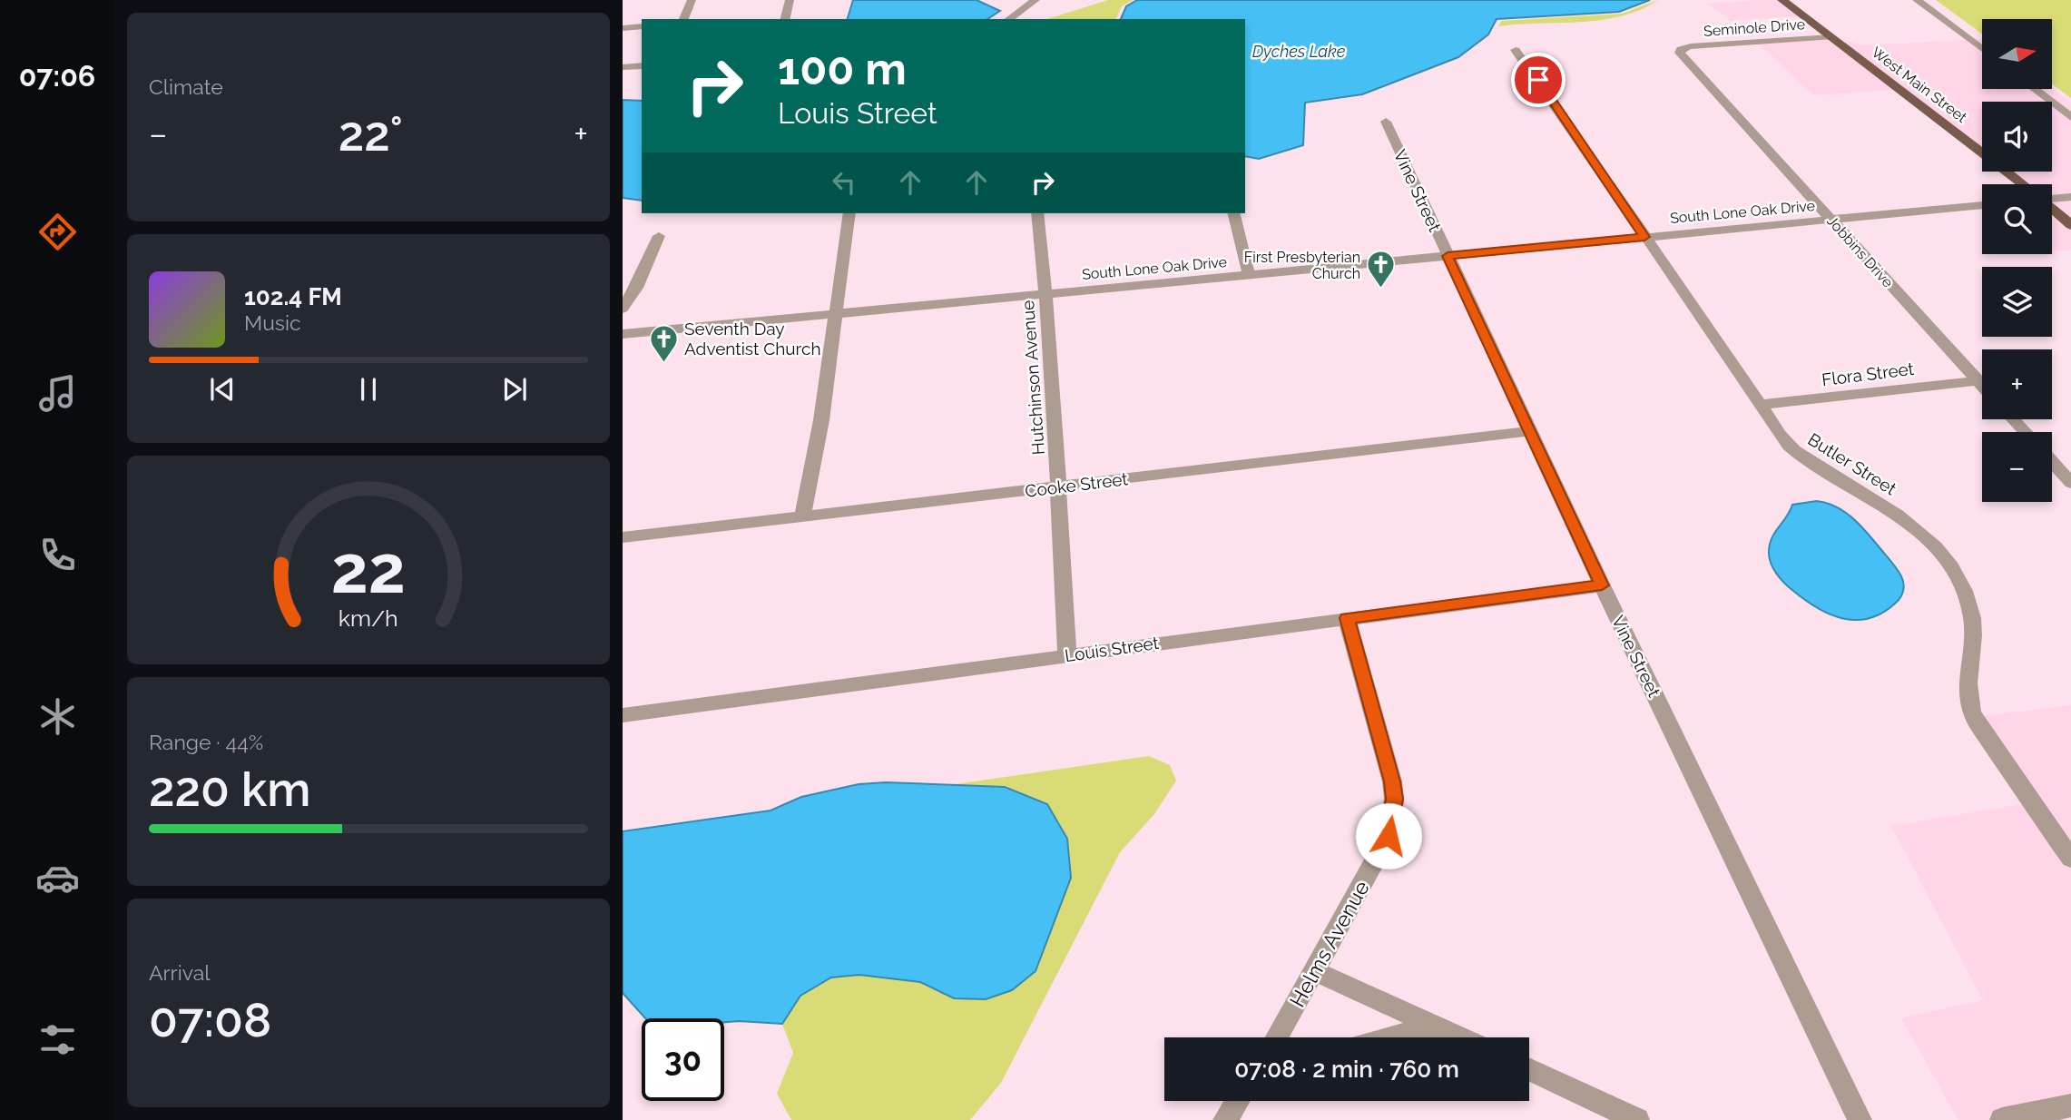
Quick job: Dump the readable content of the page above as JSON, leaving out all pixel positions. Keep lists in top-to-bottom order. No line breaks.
{"streets":{"main road":["West Main Street"],"street":["Seminole Drive","Vine Street","South Lone Oak Drive","Jobbins Drive","Flora Street","Hutchinson Avenue","Butler Street","Cooke Street","Louis Street","Helms Avenue"]},"crossings":[["Seminole Drive","West Main Street"],["Seminole Drive","Jobbins Drive"],["Vine Street","South Lone Oak Drive"],["Vine Street","Cooke Street"],["Vine Street","Louis Street"],["South Lone Oak Drive","Jobbins Drive"],["South Lone Oak Drive","Hutchinson Avenue"],["South Lone Oak Drive","Butler Street"],["Jobbins Drive","Flora Street"],["Flora Street","Butler Street"],["Hutchinson Avenue","Cooke Street"],["Hutchinson Avenue","Louis Street"],["Louis Street","Helms Avenue"]],"water":["Dyches Lake"],"places":{"church":["First Presbyterian Church","Seventh Day Adventist Church"]},"north":"right","page":{"tabs":"07:06","tile":["Climate",["Range · 44%","220 km"],["Arrival","07:08"]],"map_buttons":["+","−"],"turn":["100 m","Louis Street"],"heat":["−","22°","+"],"song":["102.4 FM","Music"],"limit":"30","trip":"07:08 · 2 min · 760 m","gauge":["22","km/h"]}}
